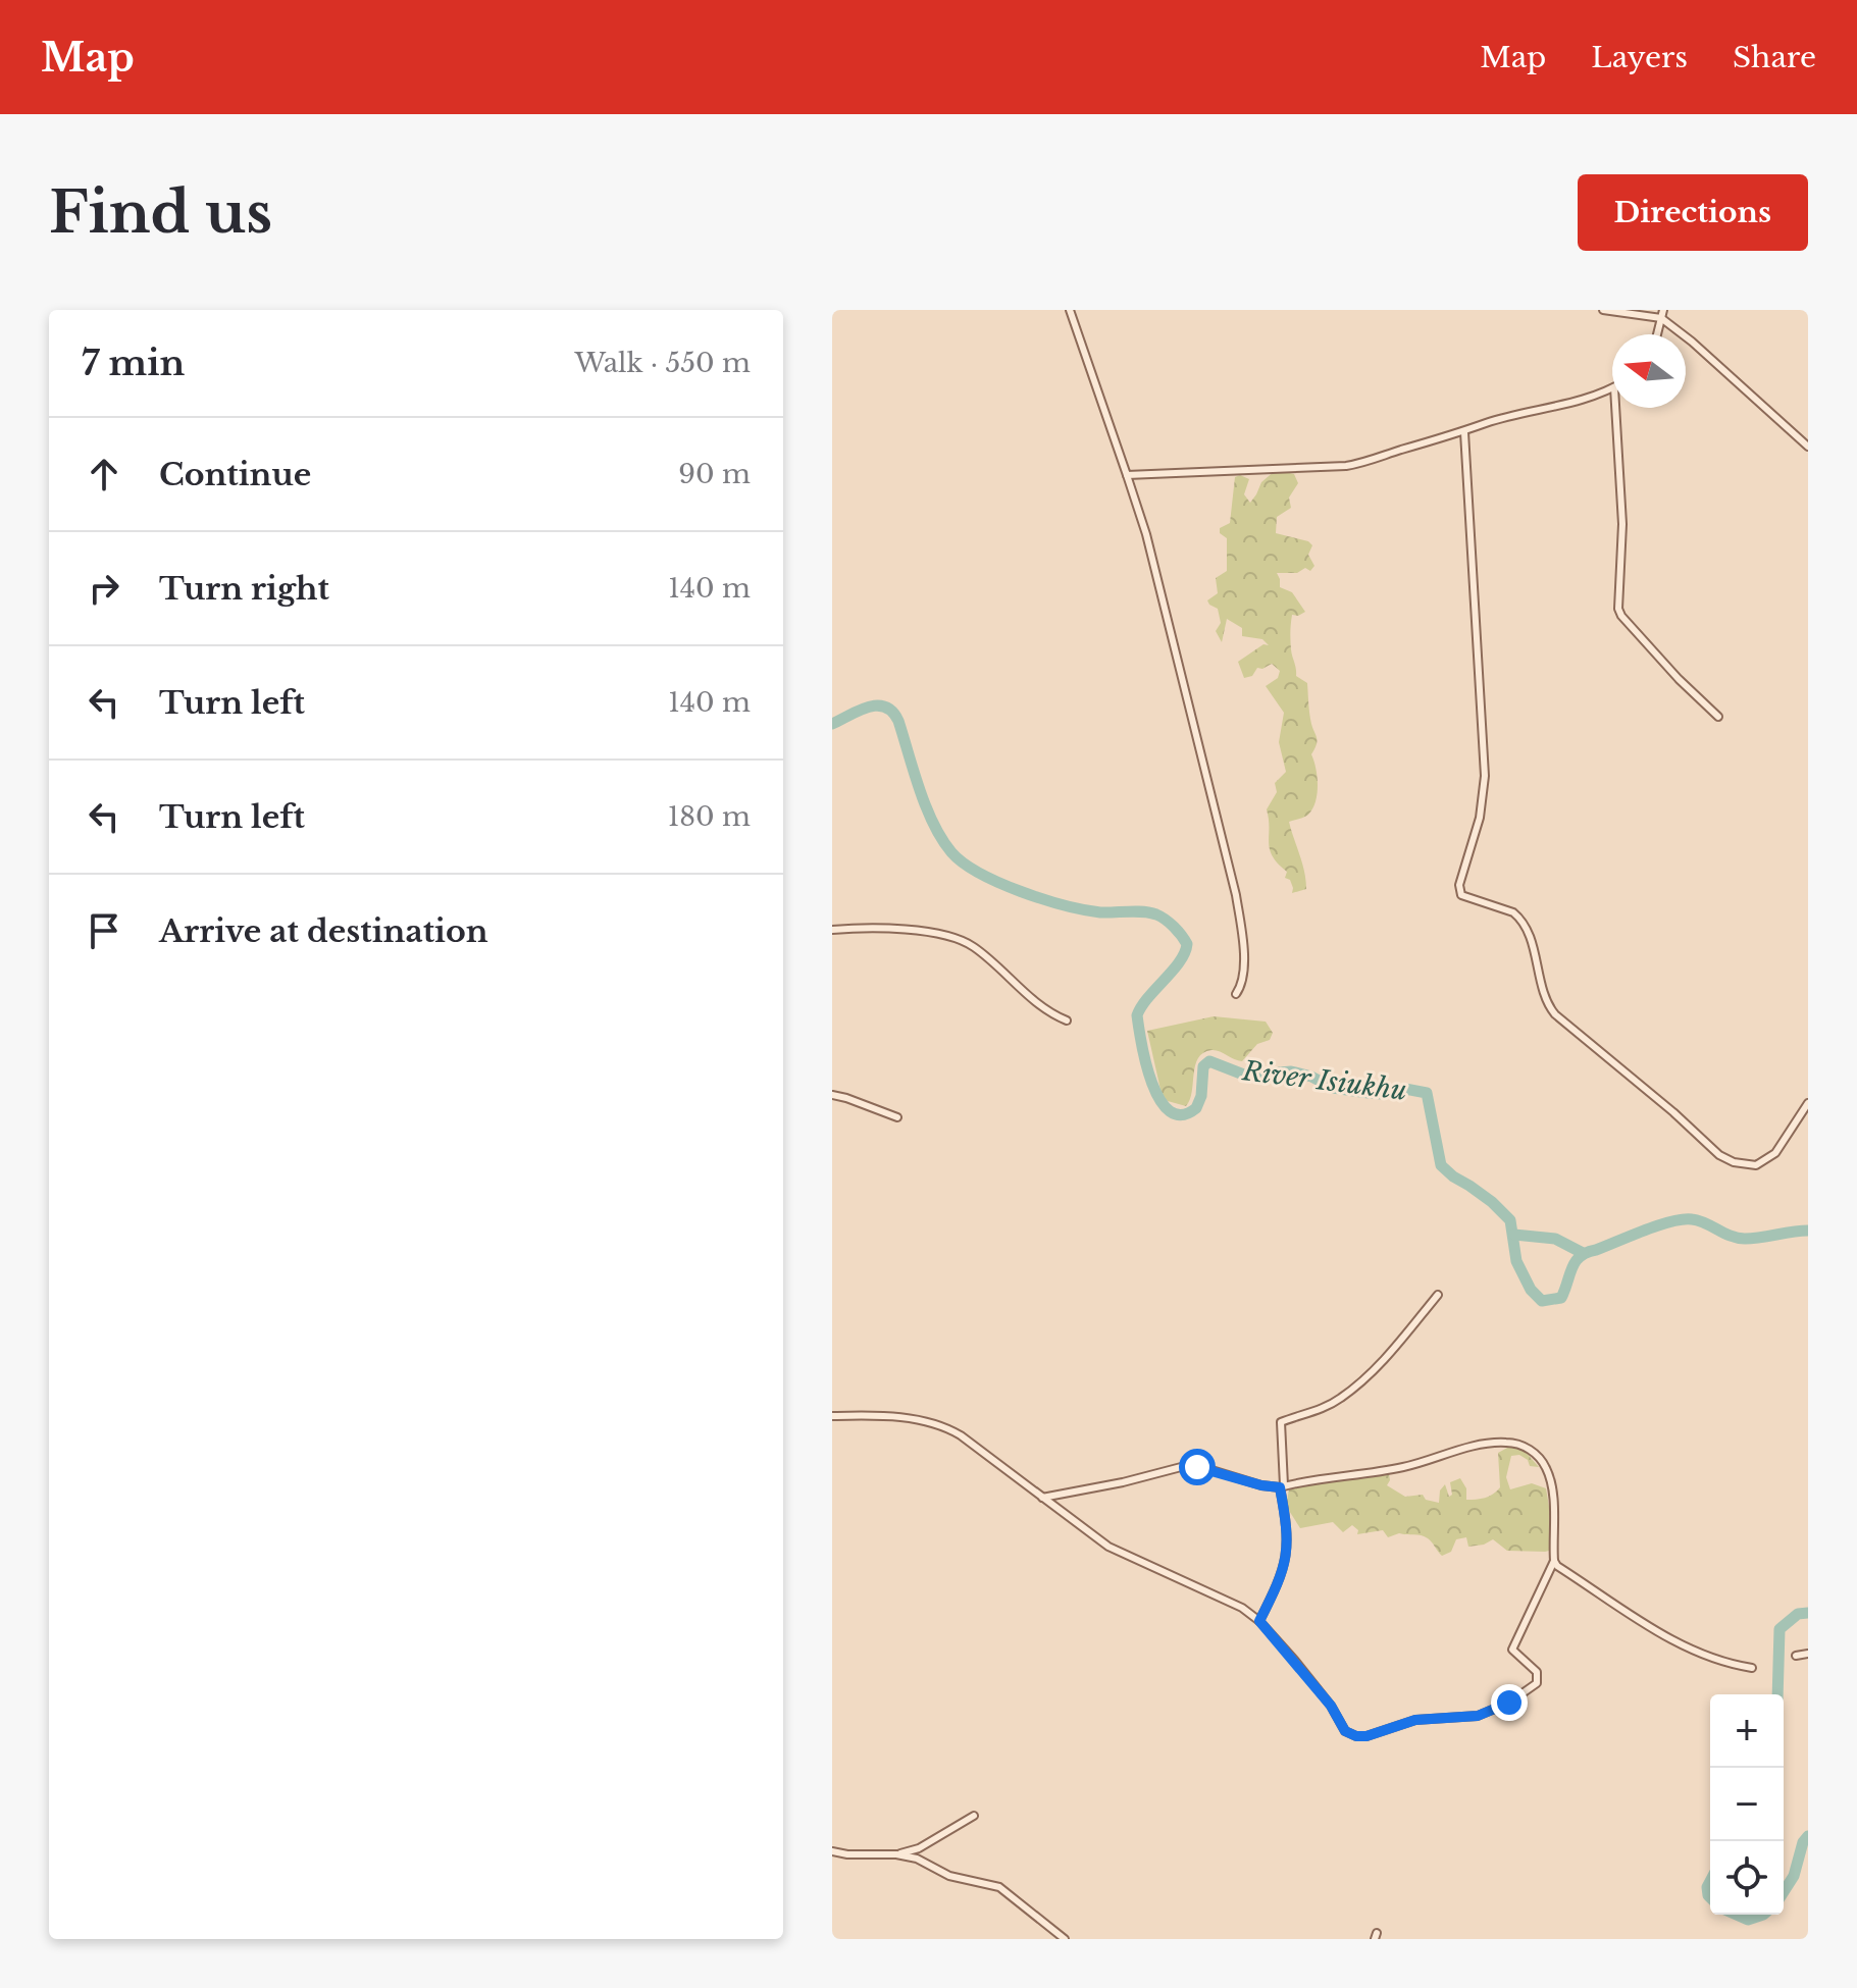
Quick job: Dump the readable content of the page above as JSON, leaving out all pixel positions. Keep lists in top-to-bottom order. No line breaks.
{"water":["River Isiukhu"],"north":"left","page":{"header":"Map","nav":["Map","Layers","Share"],"buttons":"Directions","title":"Find us","heading":["7 min","Walk · 550 m"],"list":[["Continue","90 m"],["Turn right","140 m"],["Turn left","140 m"],["Turn left","180 m"],"Arrive at destination"],"map_buttons":["+","−"]}}
